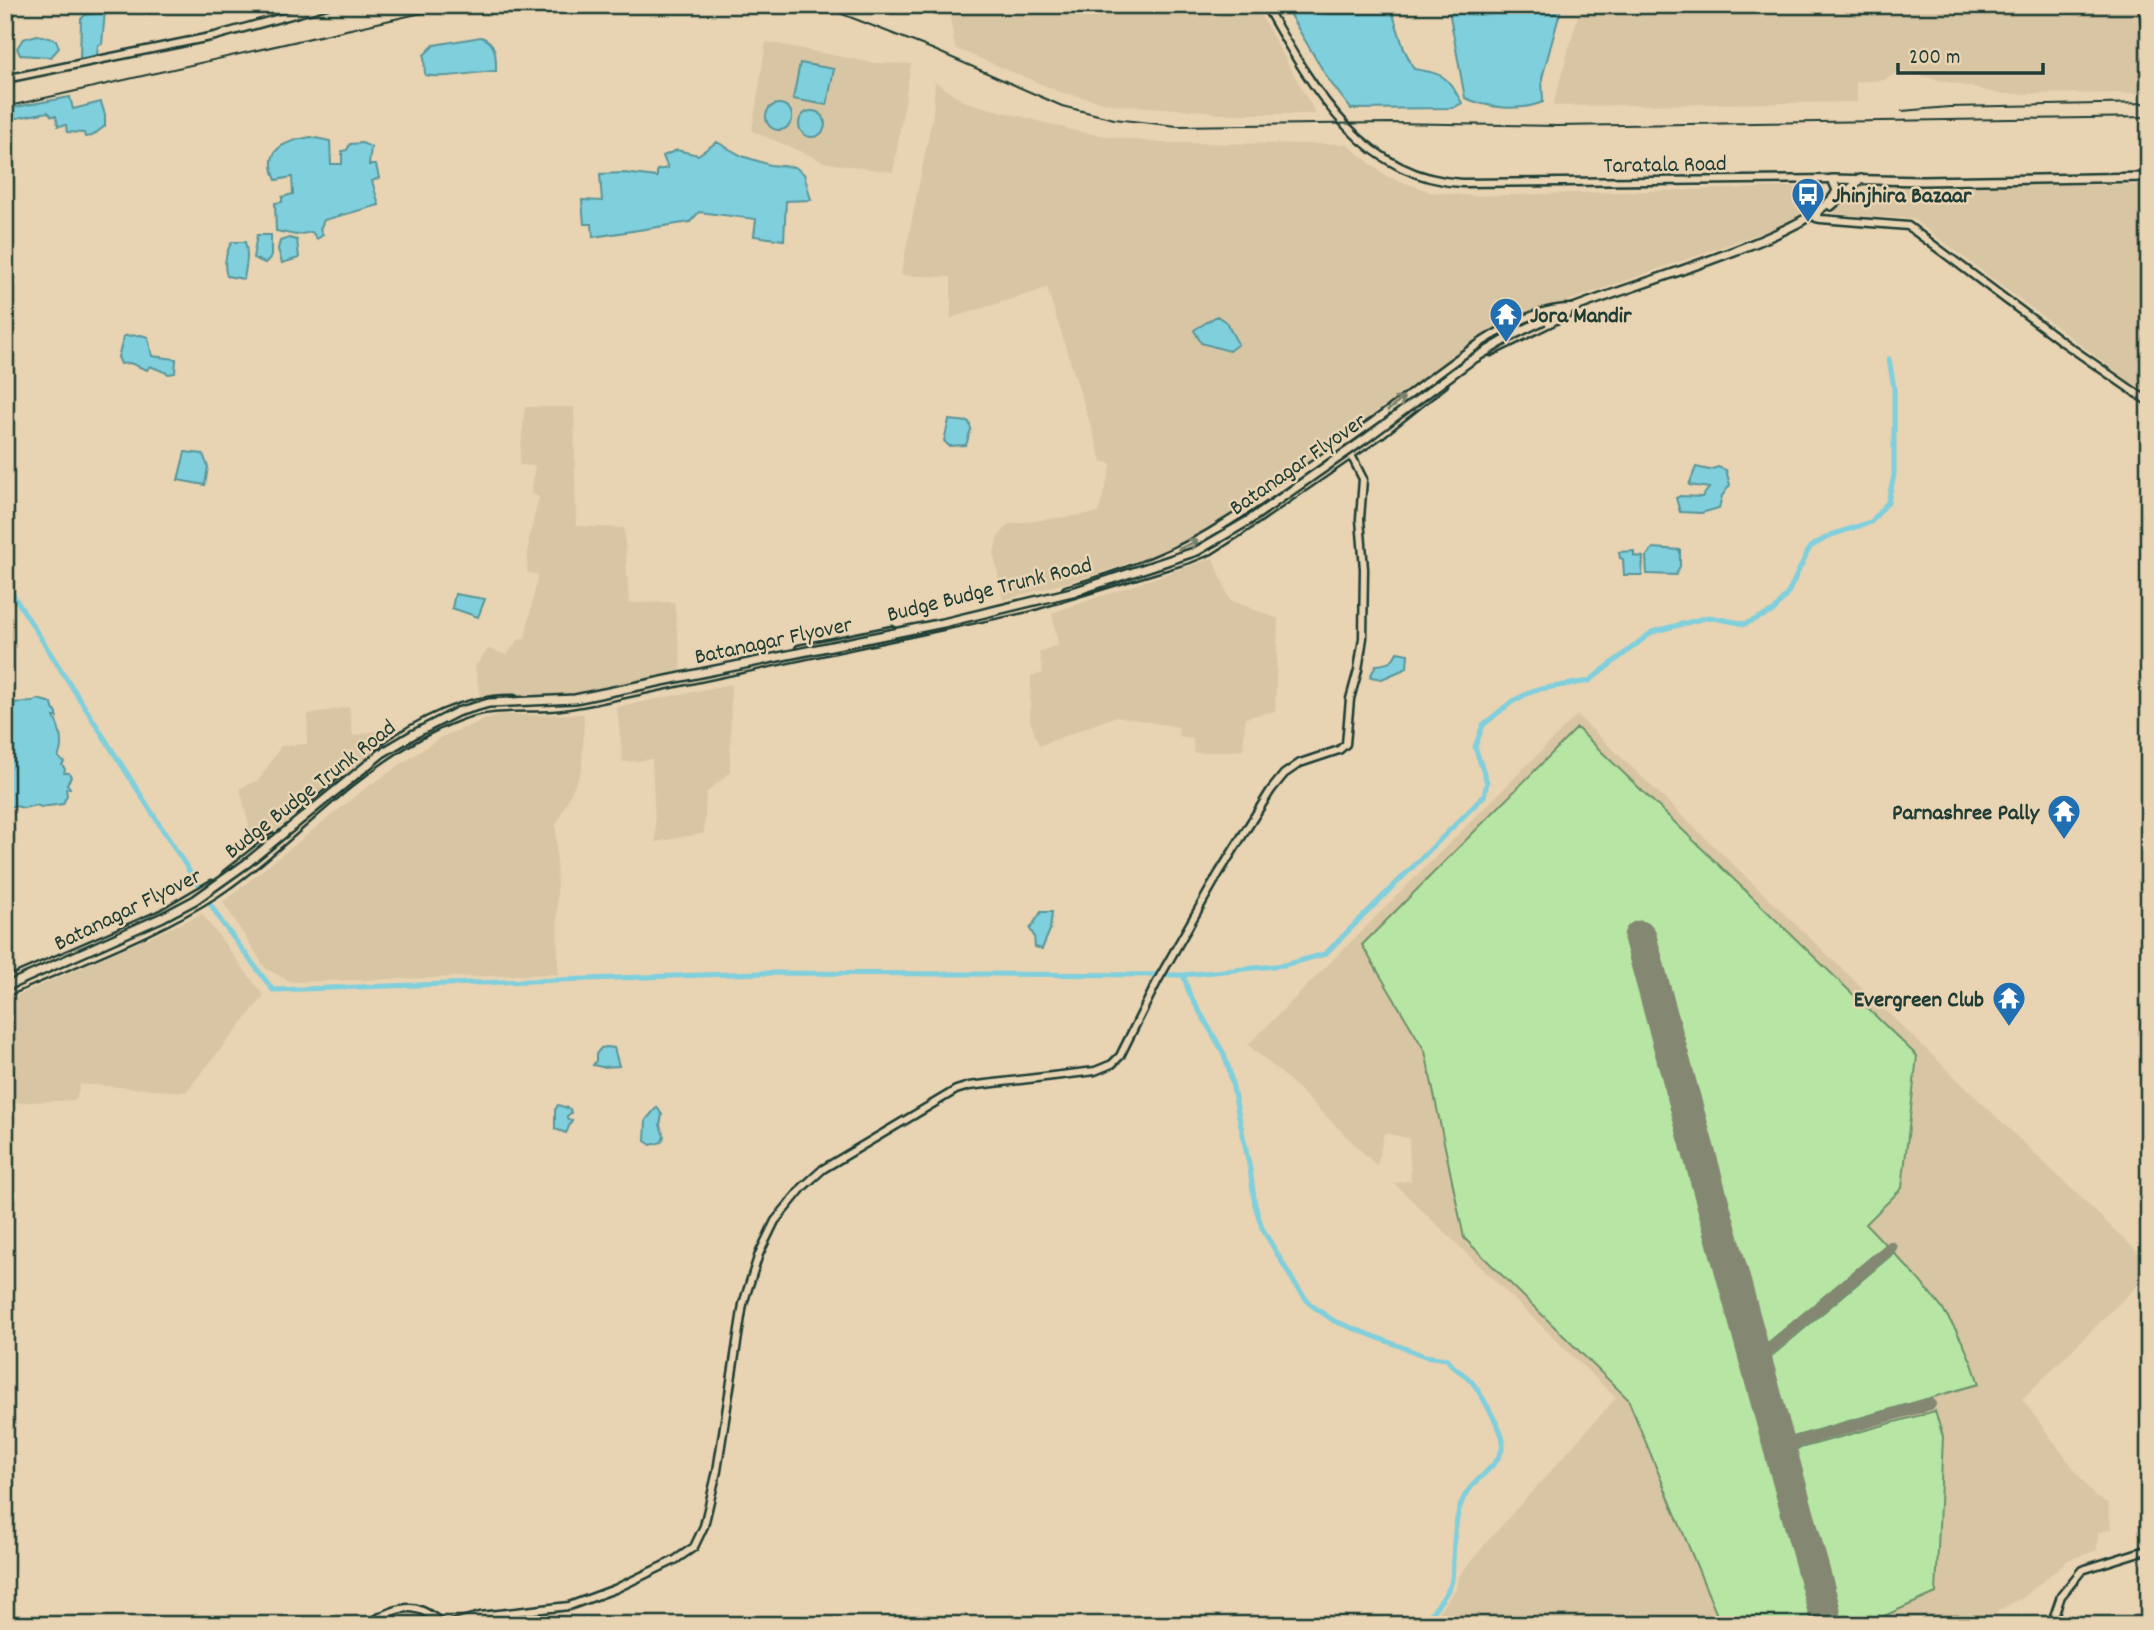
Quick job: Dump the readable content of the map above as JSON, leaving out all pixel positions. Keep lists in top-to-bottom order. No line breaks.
{"streets":{"main road":["Taratala Road","Batanagar Flyover"],"street":["Budge Budge Trunk Road"]},"crossings":[["Taratala Road","Batanagar Flyover"],["Batanagar Flyover","Budge Budge Trunk Road"]],"places":{"bus stop":["Jhinjhira Bazaar"],"temple":["Jora Mandir","Parnashree Pally","Evergreen Club"]},"scale_bar":"200 m"}
